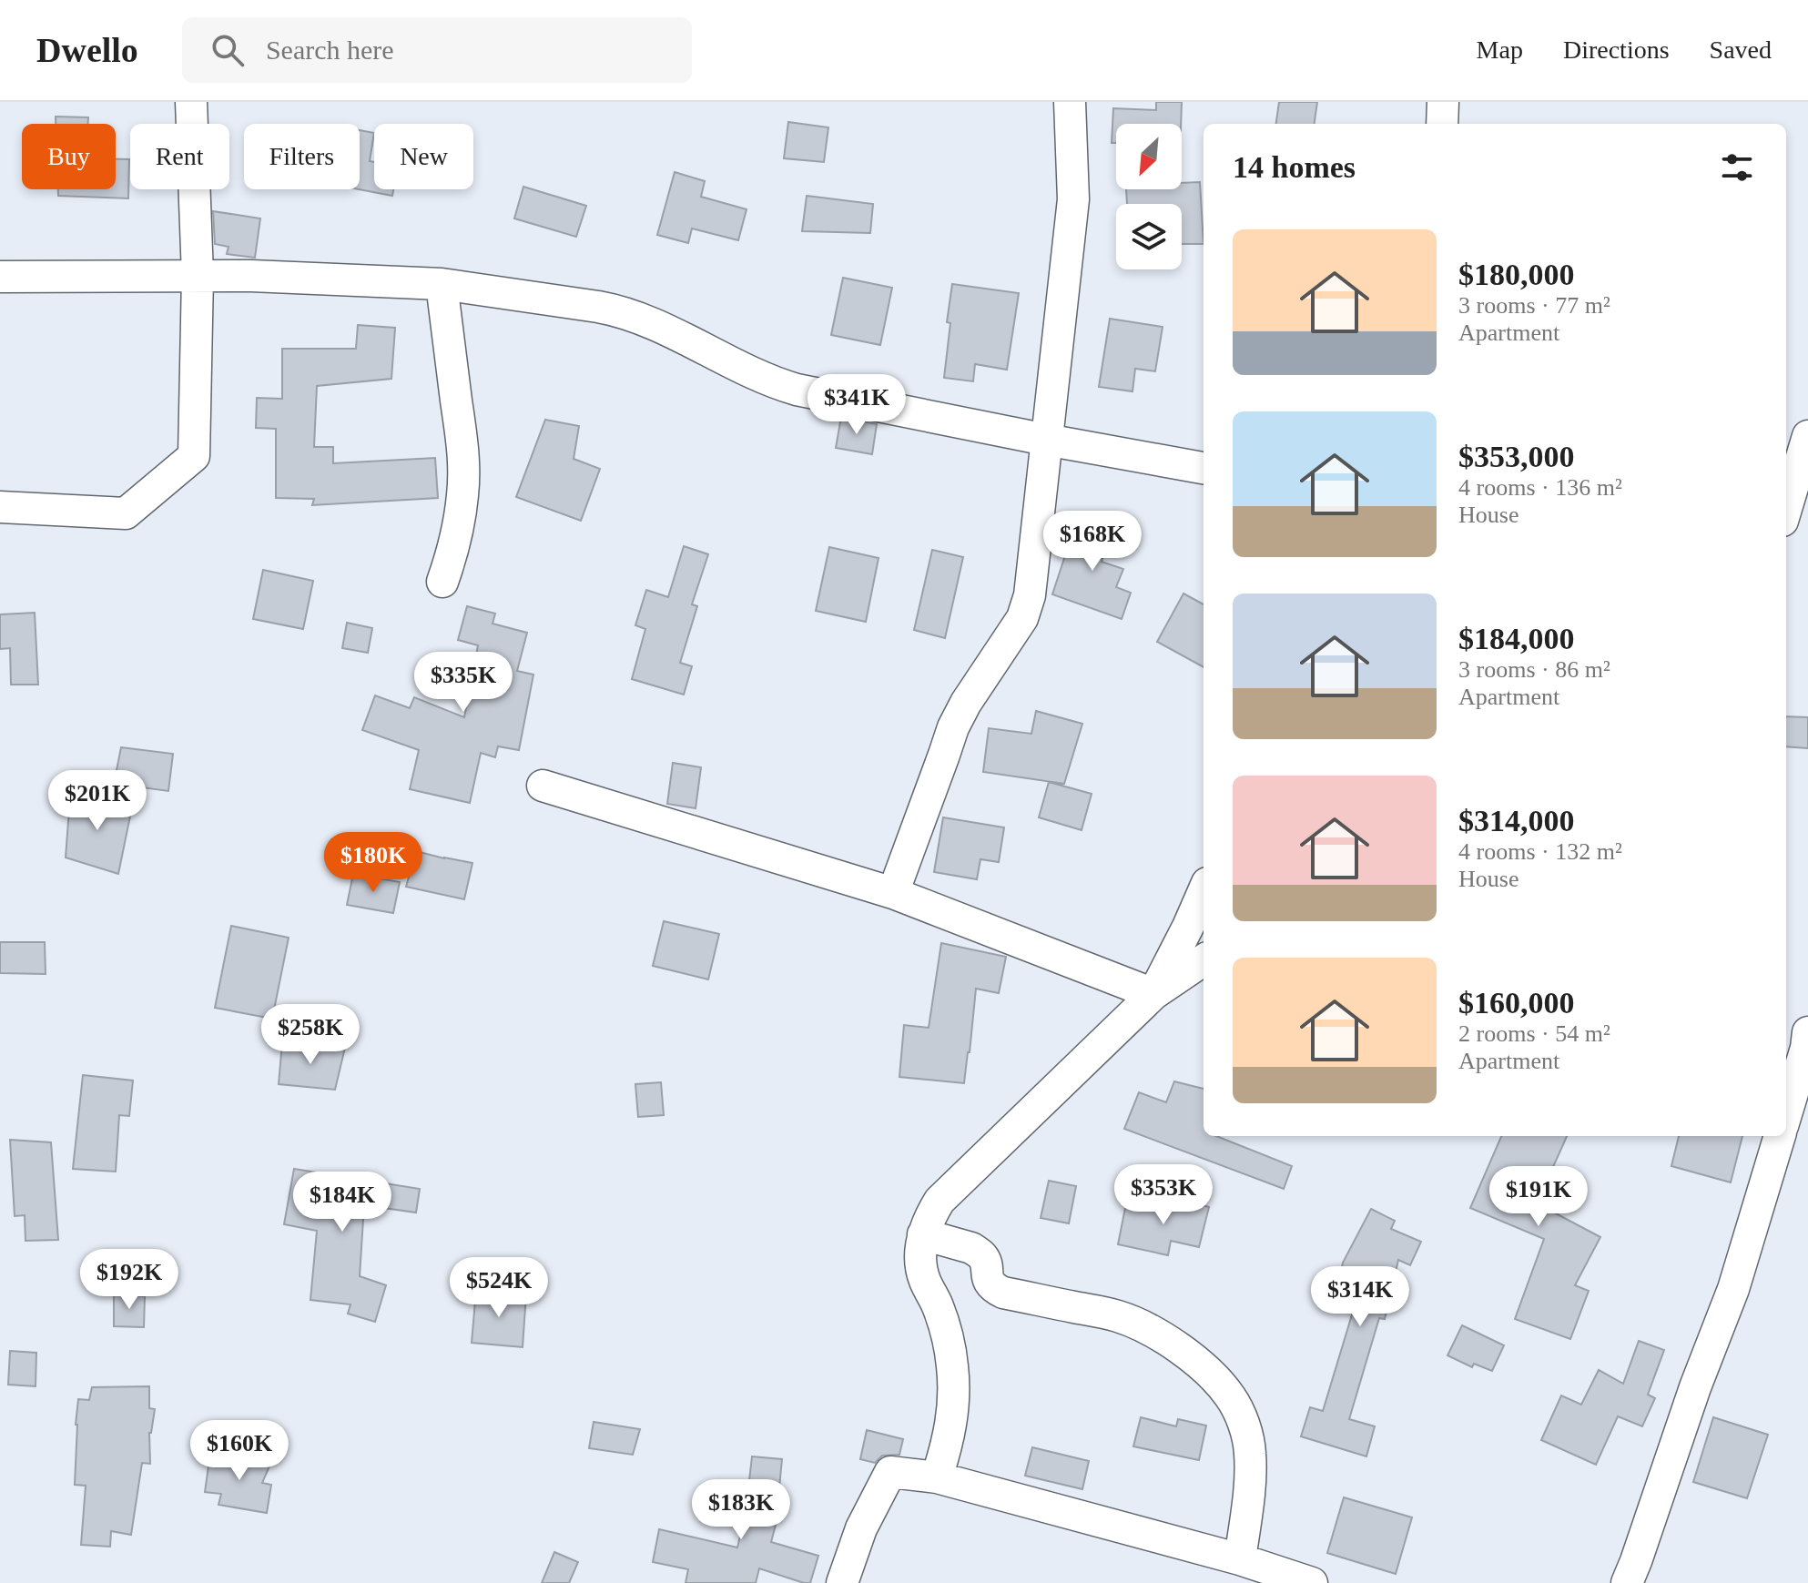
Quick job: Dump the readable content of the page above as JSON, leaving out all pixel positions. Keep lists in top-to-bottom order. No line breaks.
{"north":"bottom left","page":{"header":"Dwello","search":"Search here","nav":["Map","Directions","Saved"],"chip":["Buy","Rent","Filters","New"],"heading":"14 homes","list":[{"name":"$180,000","note":"3 rooms · 77 m² · Apartment"},{"name":"$353,000","note":"4 rooms · 136 m² · House"},{"name":"$184,000","note":"3 rooms · 86 m² · Apartment"},{"name":"$314,000","note":"4 rooms · 132 m² · House"},{"name":"$160,000","note":"2 rooms · 54 m² · Apartment"}],"price":["$341K","$168K","$335K","$201K","$180K","$258K","$353K","$191K","$184K","$192K","$524K","$314K","$160K","$183K"]}}
